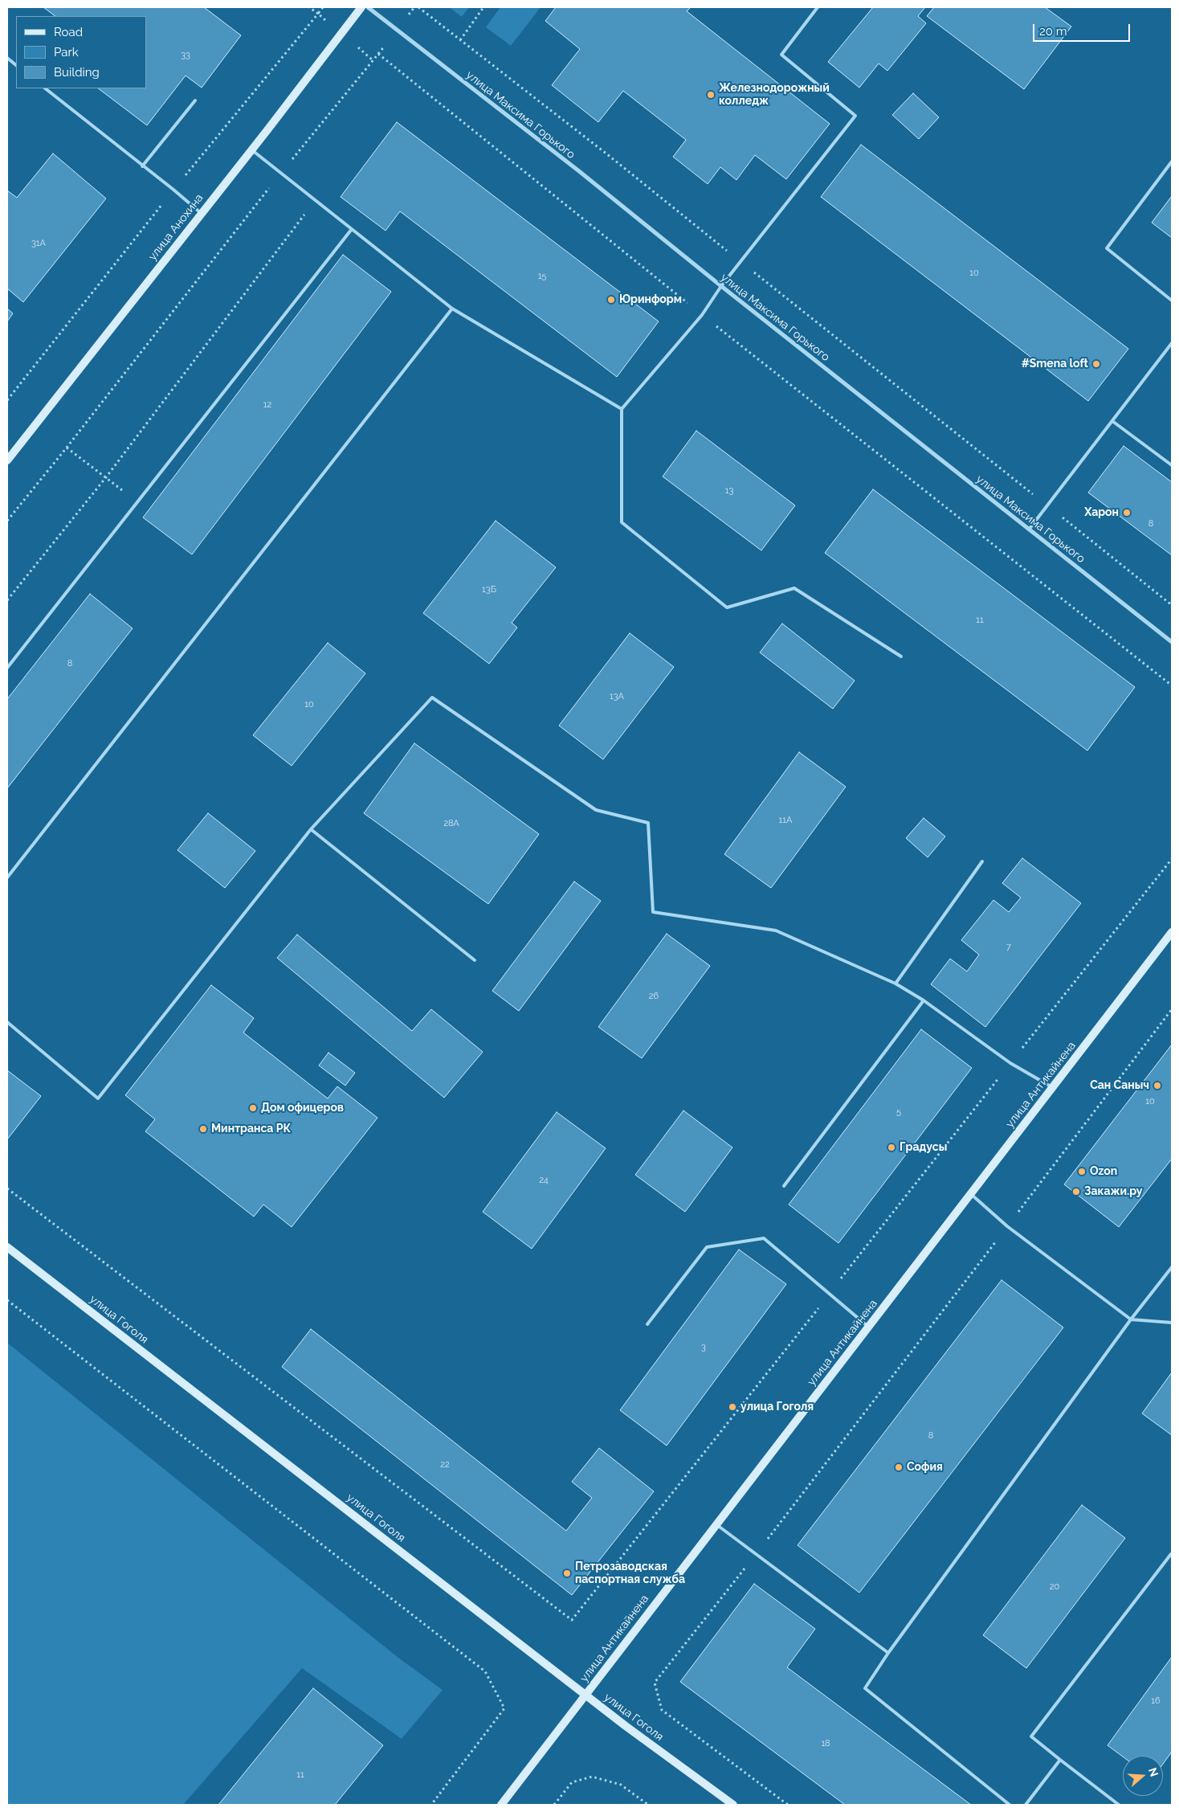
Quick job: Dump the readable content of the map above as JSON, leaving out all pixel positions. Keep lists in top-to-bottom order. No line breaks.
{"streets":{"main road":["улица Анохина","улица Антикайнена","улица Гоголя"],"street":["улица Максима Горького"]},"crossings":[["улица Антикайнена","улица Гоголя"]],"places":["Железнодорожный колледж","Юринформ","#Smena loft","Харон","Сан Саныч","Дом офицеров","Минтранса РК","Градусы","Ozon","Закажи.ру","улица Гоголя","София","Петрозаводская паспортная служба"],"house_numbers":["33","31А","10","15","12","13","8","13Б","11","8","13А","10","11А","28А","7","26","10","5","24","3","8","22","20","16","18","11"],"legend":["Road","Park","Building"],"scale_bar":"20 m","north":"right"}
